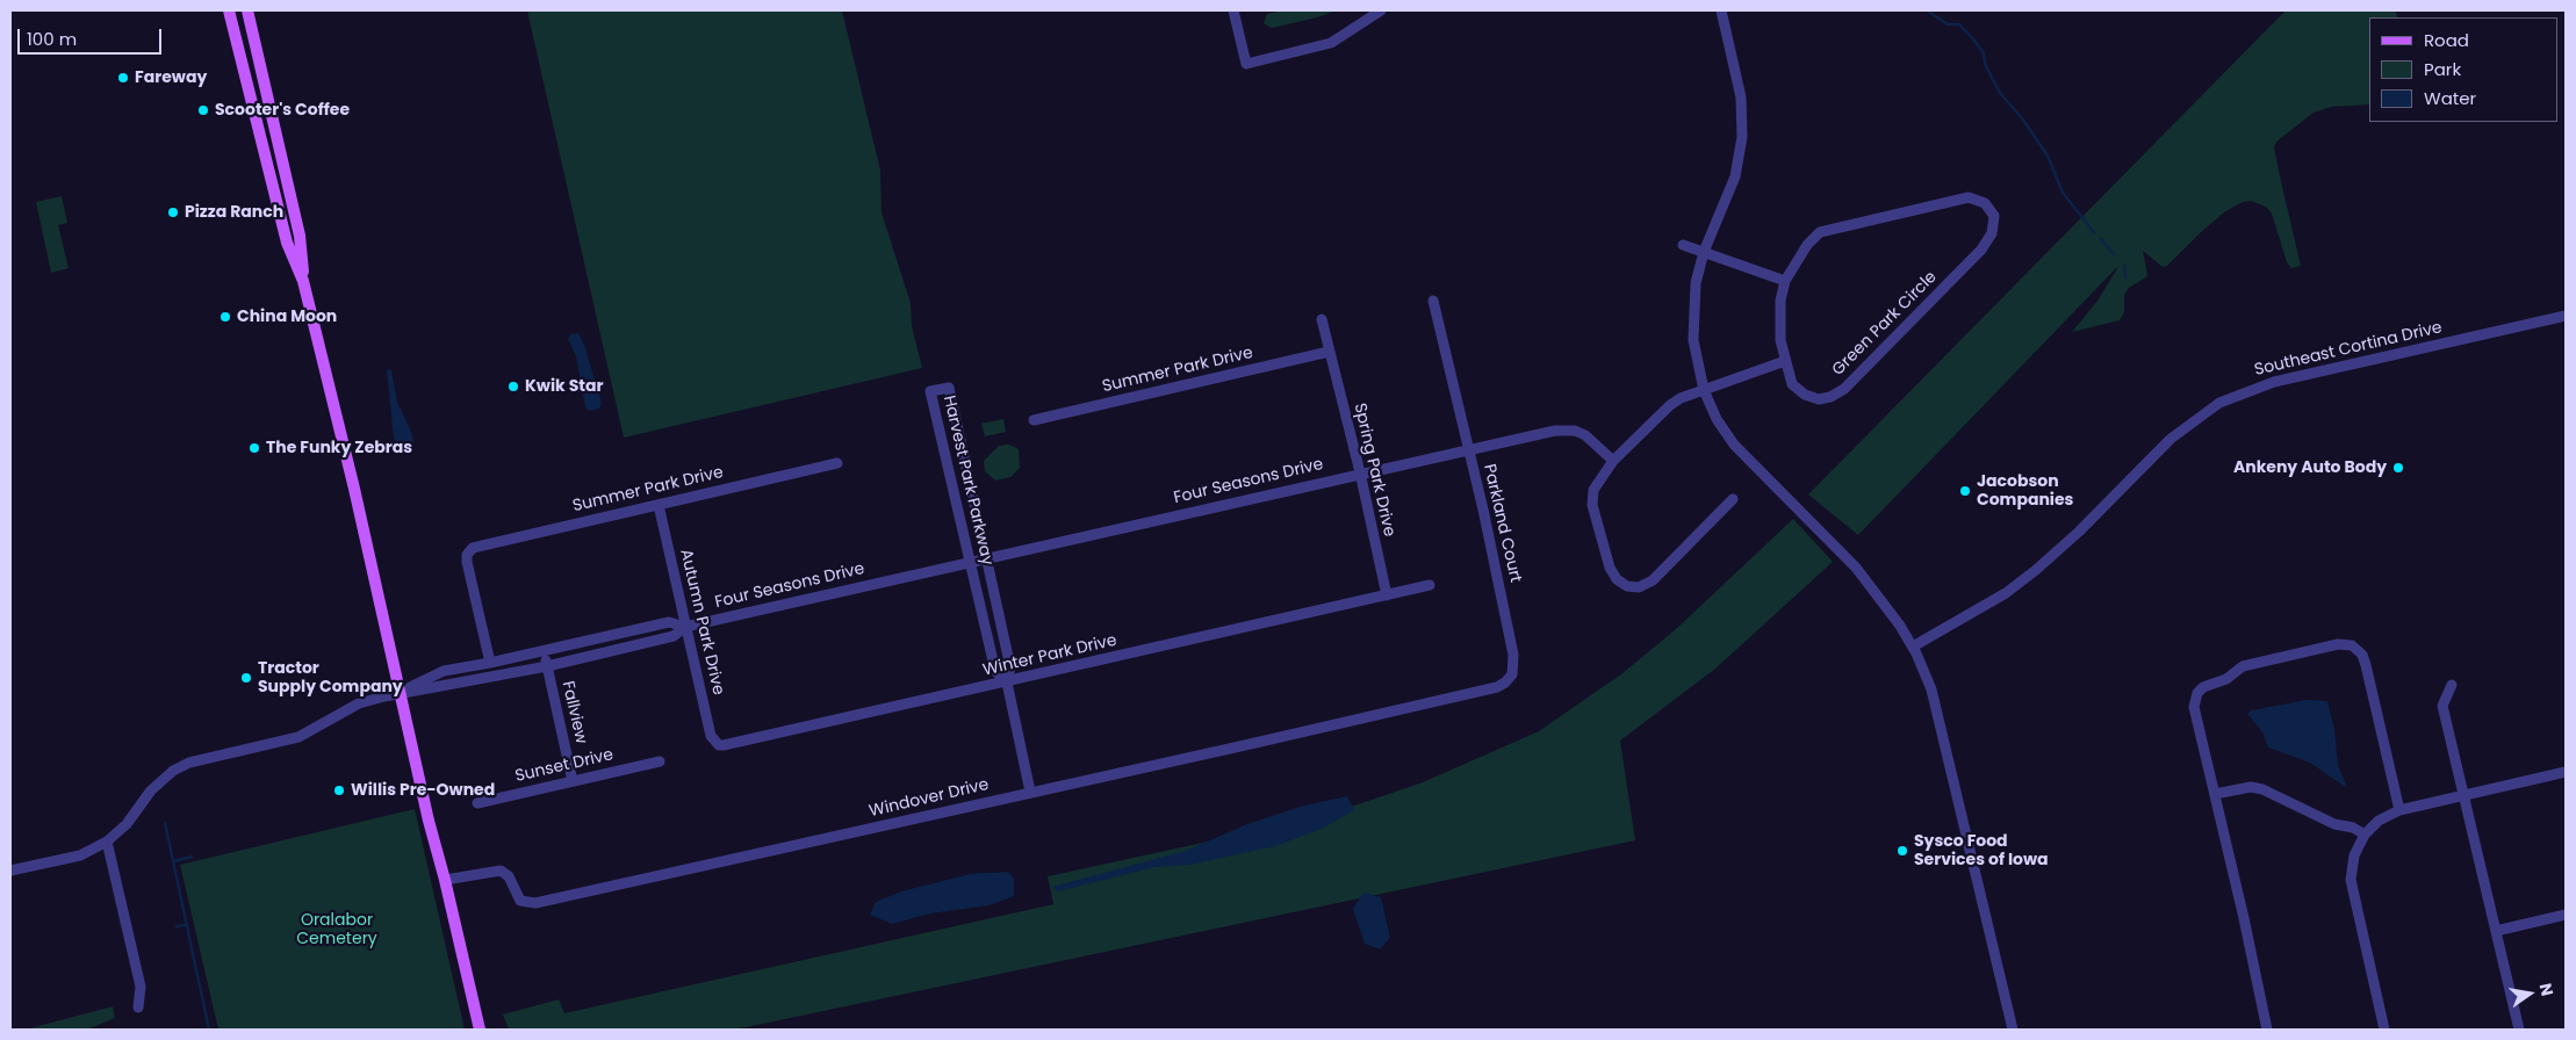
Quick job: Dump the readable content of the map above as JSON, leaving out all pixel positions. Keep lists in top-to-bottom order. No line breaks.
{"streets":{"street":["Green Park Circle","Southeast Cortina Drive","Summer Park Drive","Spring Park Drive","Harvest Park Parkway","Four Seasons Drive","Parkland Court","Autumn Park Drive","Winter Park Drive","Fallview","Sunset Drive","Windover Drive"]},"crossings":[["Summer Park Drive","Spring Park Drive"],["Summer Park Drive","Four Seasons Drive"],["Summer Park Drive","Autumn Park Drive"],["Spring Park Drive","Four Seasons Drive"],["Spring Park Drive","Winter Park Drive"],["Harvest Park Parkway","Four Seasons Drive"],["Harvest Park Parkway","Winter Park Drive"],["Harvest Park Parkway","Windover Drive"],["Four Seasons Drive","Parkland Court"],["Four Seasons Drive","Autumn Park Drive"],["Four Seasons Drive","Fallview"],["Parkland Court","Windover Drive"],["Autumn Park Drive","Winter Park Drive"],["Fallview","Sunset Drive"]],"parks":["Oralabor Cemetery"],"places":["Fareway","Scooter's Coffee","Pizza Ranch","China Moon","Kwik Star","The Funky Zebras","Ankeny Auto Body","Jacobson Companies","Tractor Supply Company","Willis Pre-Owned","Sysco Food Services of Iowa"],"legend":["Road","Park","Water"],"scale_bar":"100 m","north":"right"}
